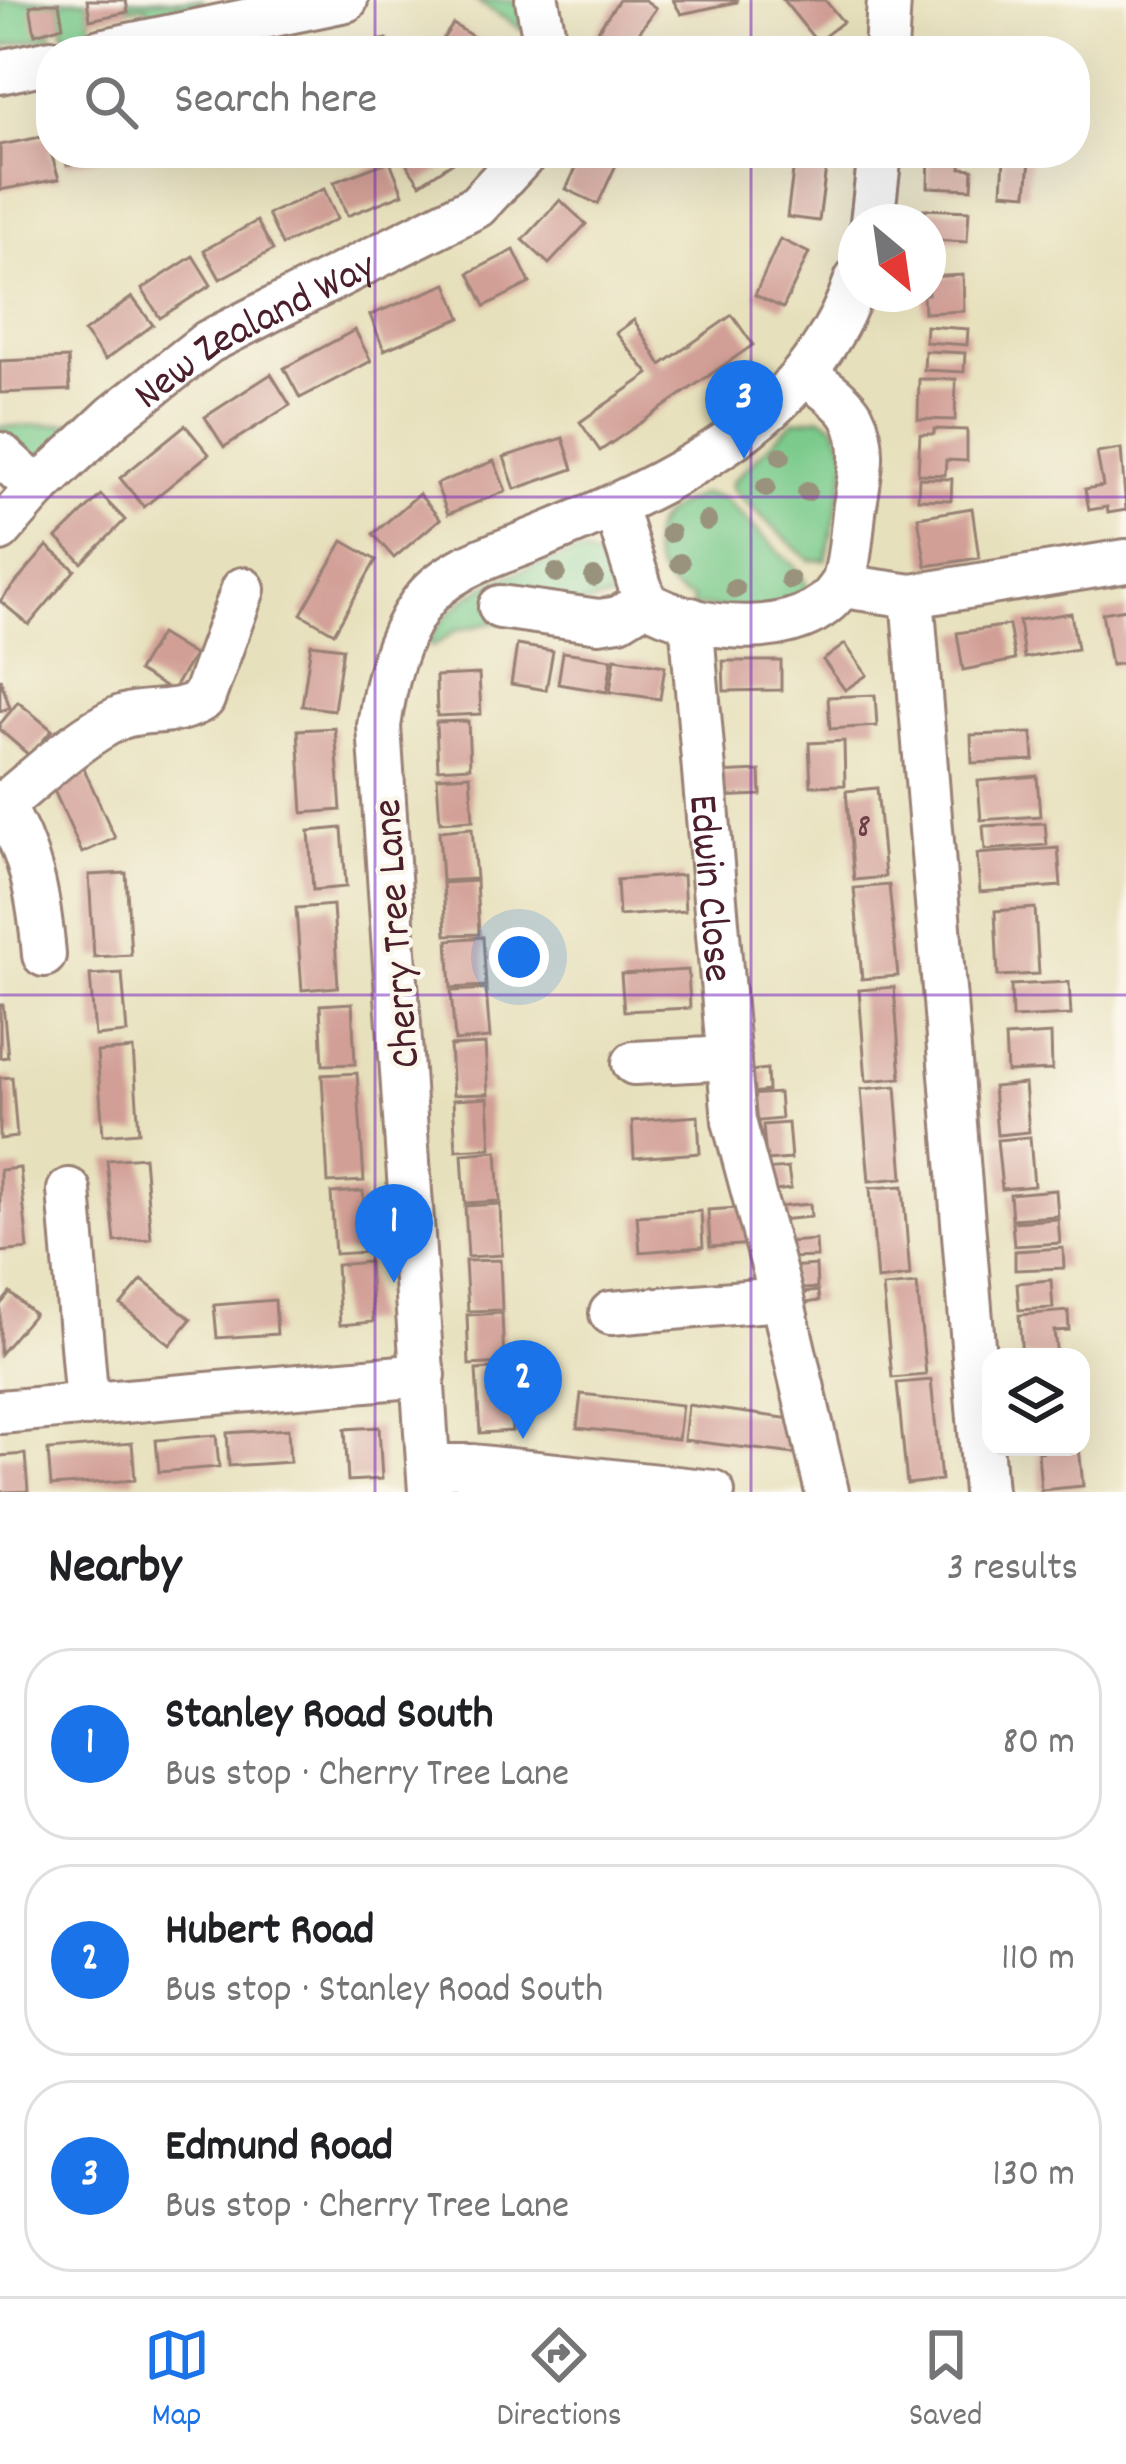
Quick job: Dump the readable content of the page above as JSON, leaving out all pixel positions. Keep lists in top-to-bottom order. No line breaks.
{"streets":{"street":["New Zealand Way","Edwin Close","Cherry Tree Lane"]},"house_numbers":["8"],"north":"bottom right","page":{"search":"Search here","pins":["3","1","2"],"heading":["Nearby","3 results"],"list":[{"mark":"1","name":"Stanley Road South","note":"Bus stop · Cherry Tree Lane","value":"80 m"},{"mark":"2","name":"Hubert Road","note":"Bus stop · Stanley Road South","value":"110 m"},{"mark":"3","name":"Edmund Road","note":"Bus stop · Cherry Tree Lane","value":"130 m"}],"nav":["Map","Directions","Saved"]}}
